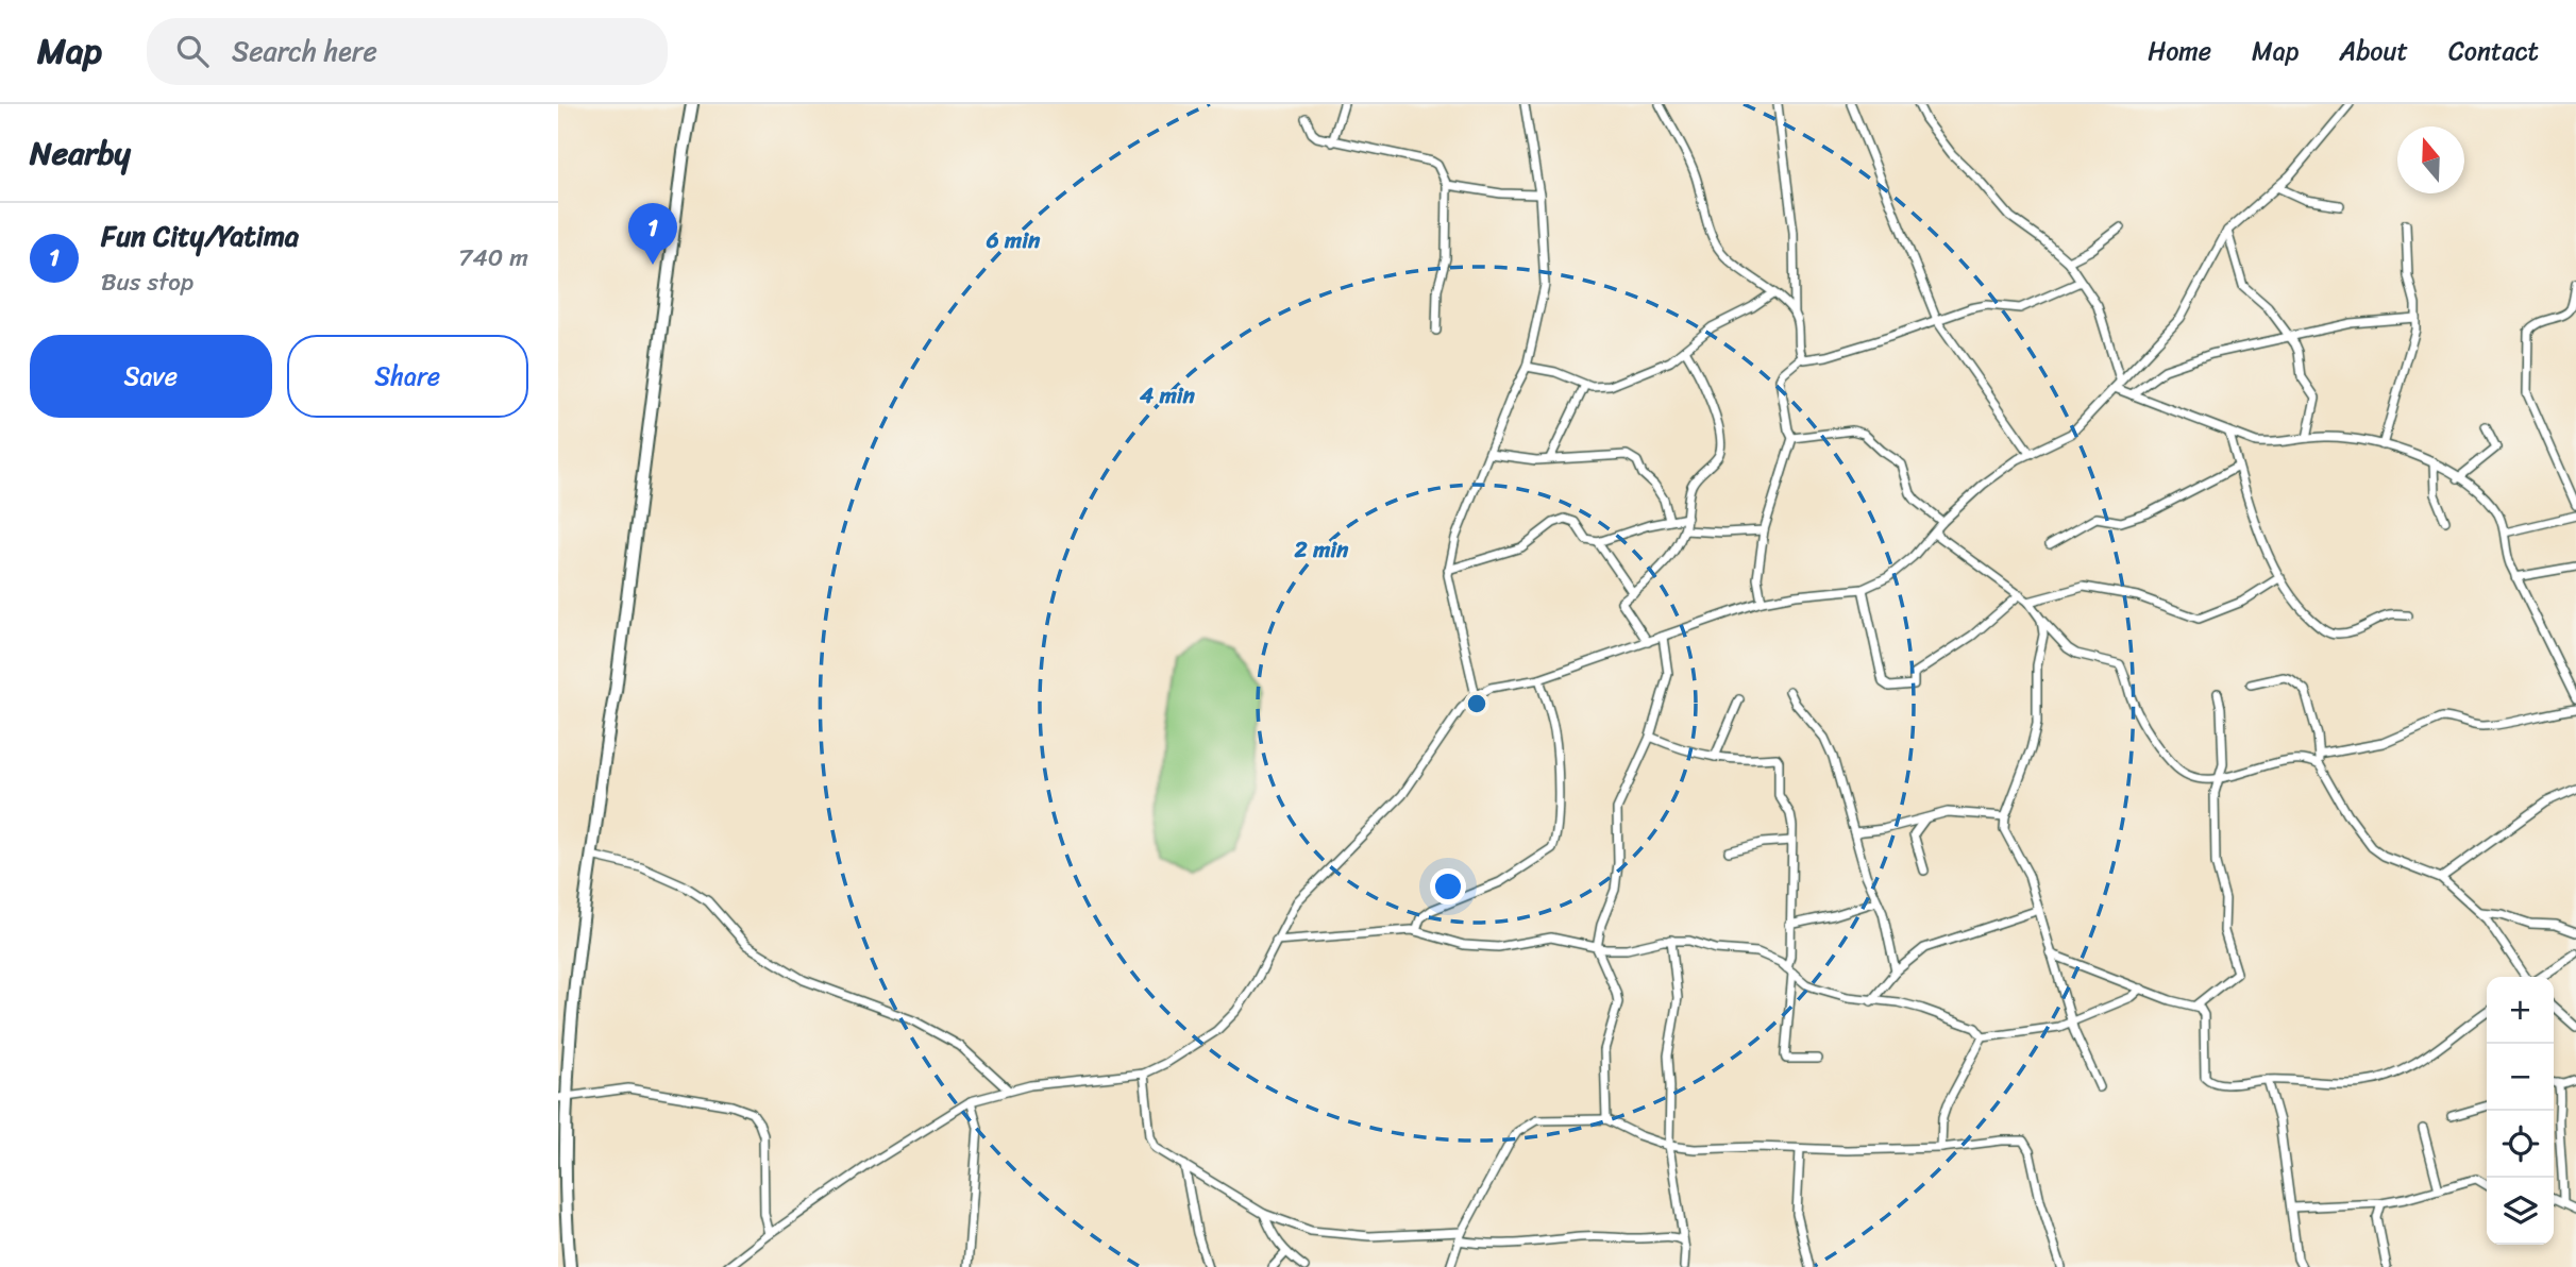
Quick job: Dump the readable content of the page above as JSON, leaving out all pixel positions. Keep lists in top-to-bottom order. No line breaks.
{"north":"top","page":{"header":"Map","search":"Search here","nav":["Home","Map","About","Contact"],"heading":"Nearby","list":[{"mark":"1","name":"Fun City/Yatima","note":"Bus stop","value":"740 m"}],"pins":"1","buttons":["Save","Share"],"map_buttons":["+","−"]},"rings":["6 min","4 min","2 min"]}
